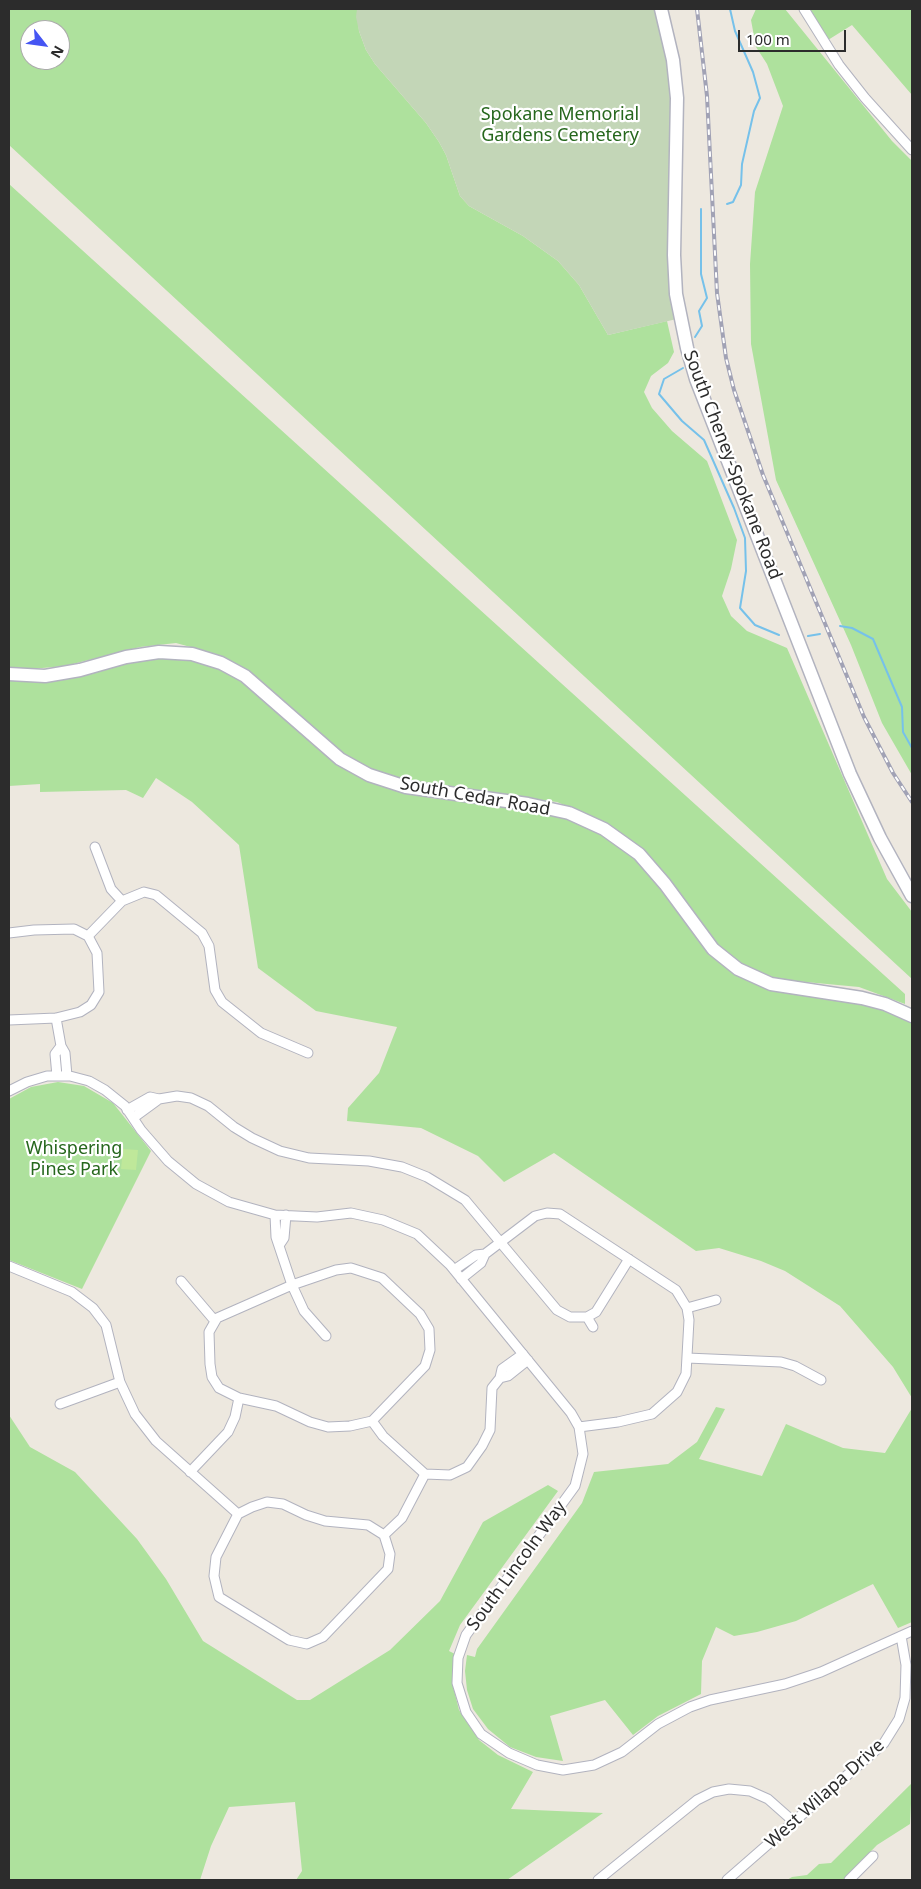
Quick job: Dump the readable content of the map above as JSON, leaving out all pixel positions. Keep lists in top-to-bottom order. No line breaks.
{"streets":{"street":["South Cheney-Spokane Road","South Cedar Road","South Lincoln Way","West Wilapa Drive"]},"crossings":[["South Lincoln Way","West Wilapa Drive"]],"parks":["Spokane Memorial Gardens Cemetery","Whispering Pines Park"],"scale_bar":"100 m","north":"bottom right"}
